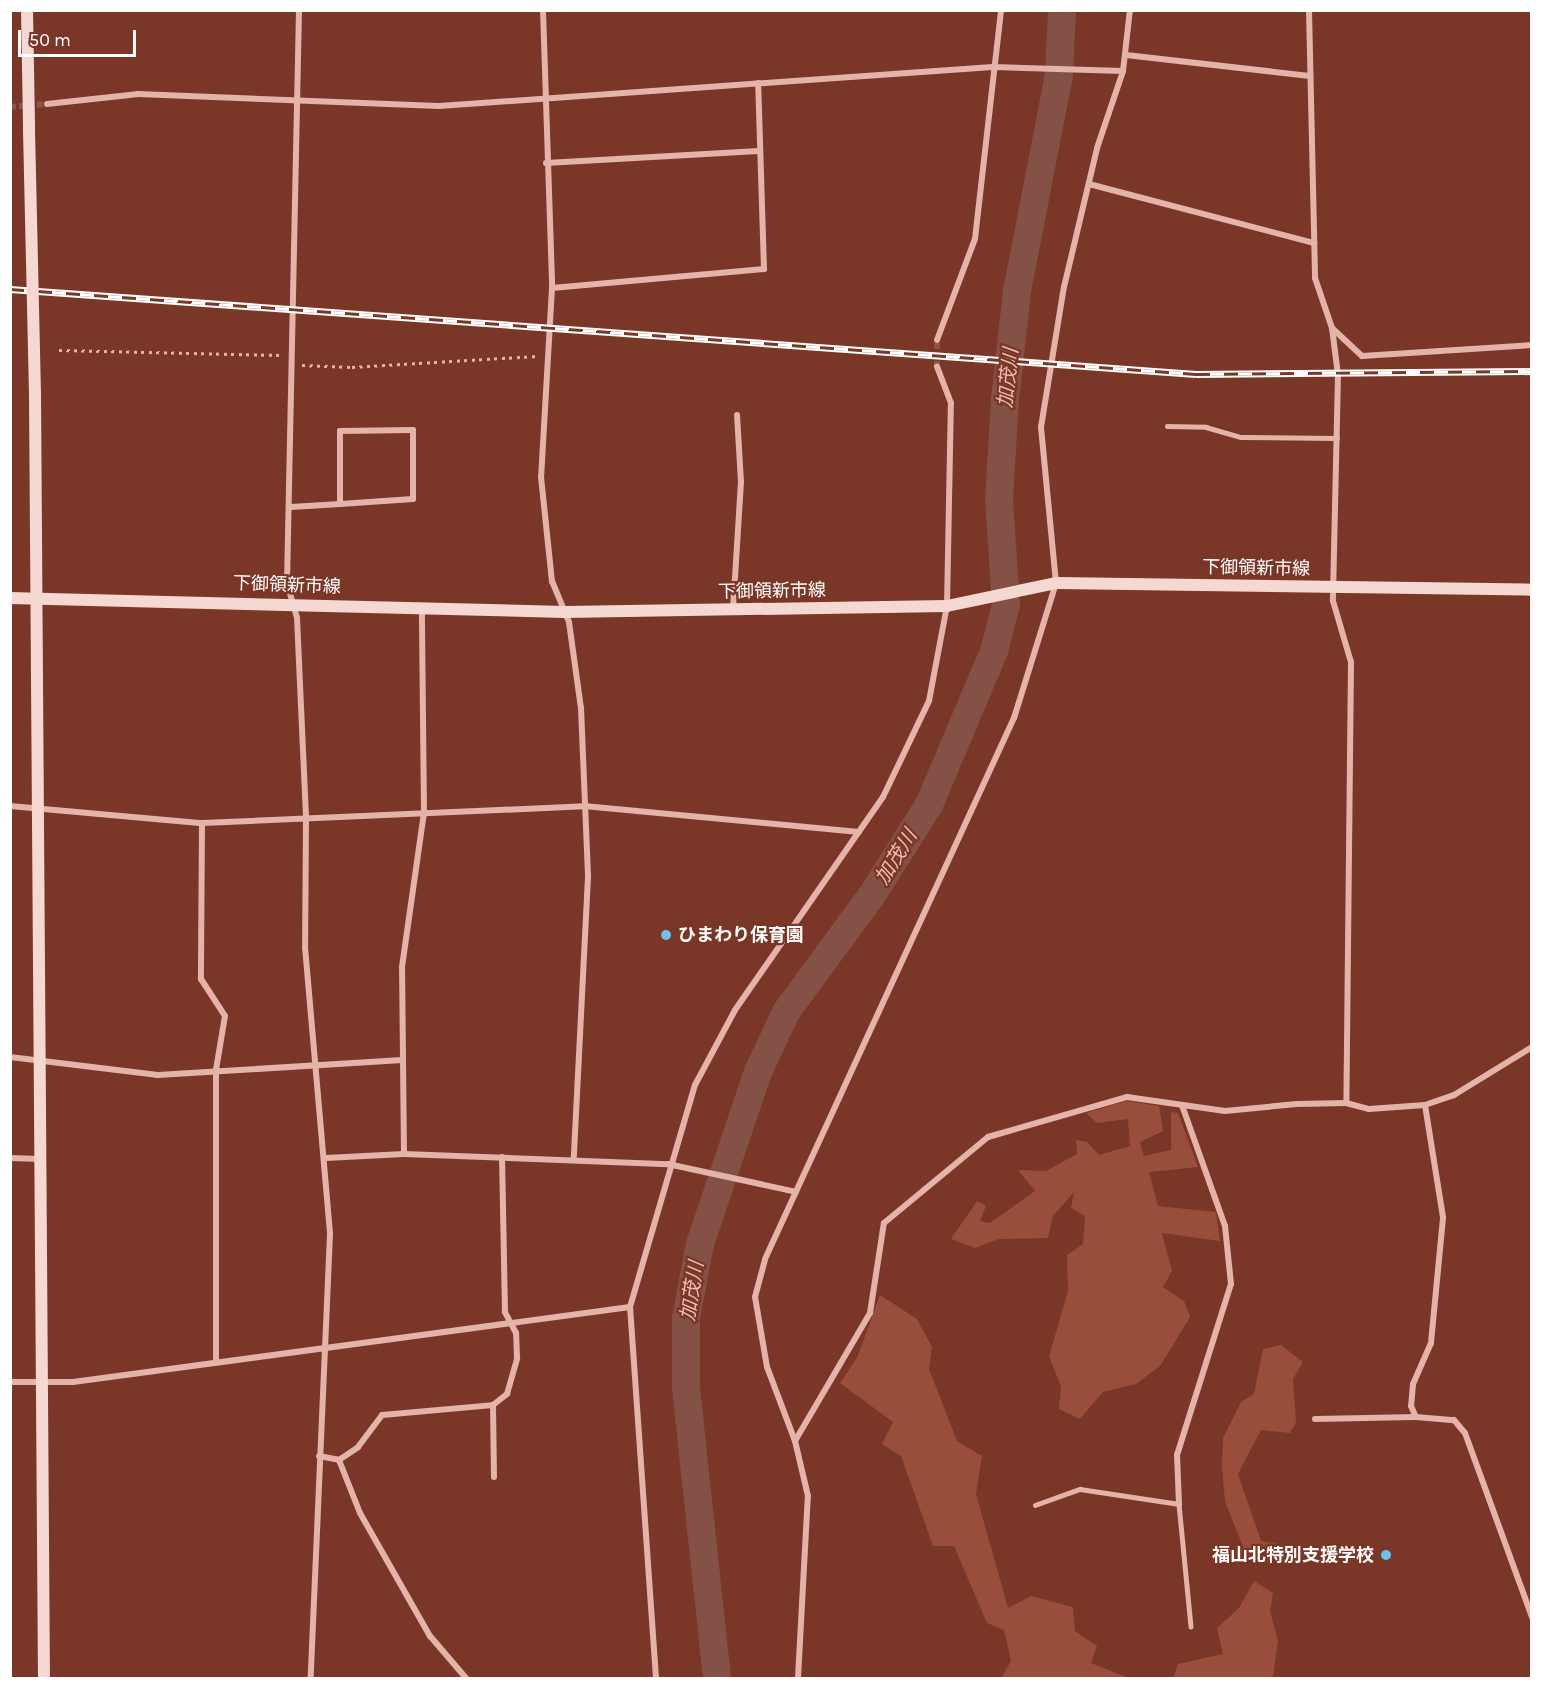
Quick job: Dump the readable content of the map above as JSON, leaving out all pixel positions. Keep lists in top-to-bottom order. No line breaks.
{"streets":{"main road":["下御領新市線"]},"water":["加茂川"],"places":["ひまわり保育園","福山北特別支援学校"],"scale_bar":"50 m"}
